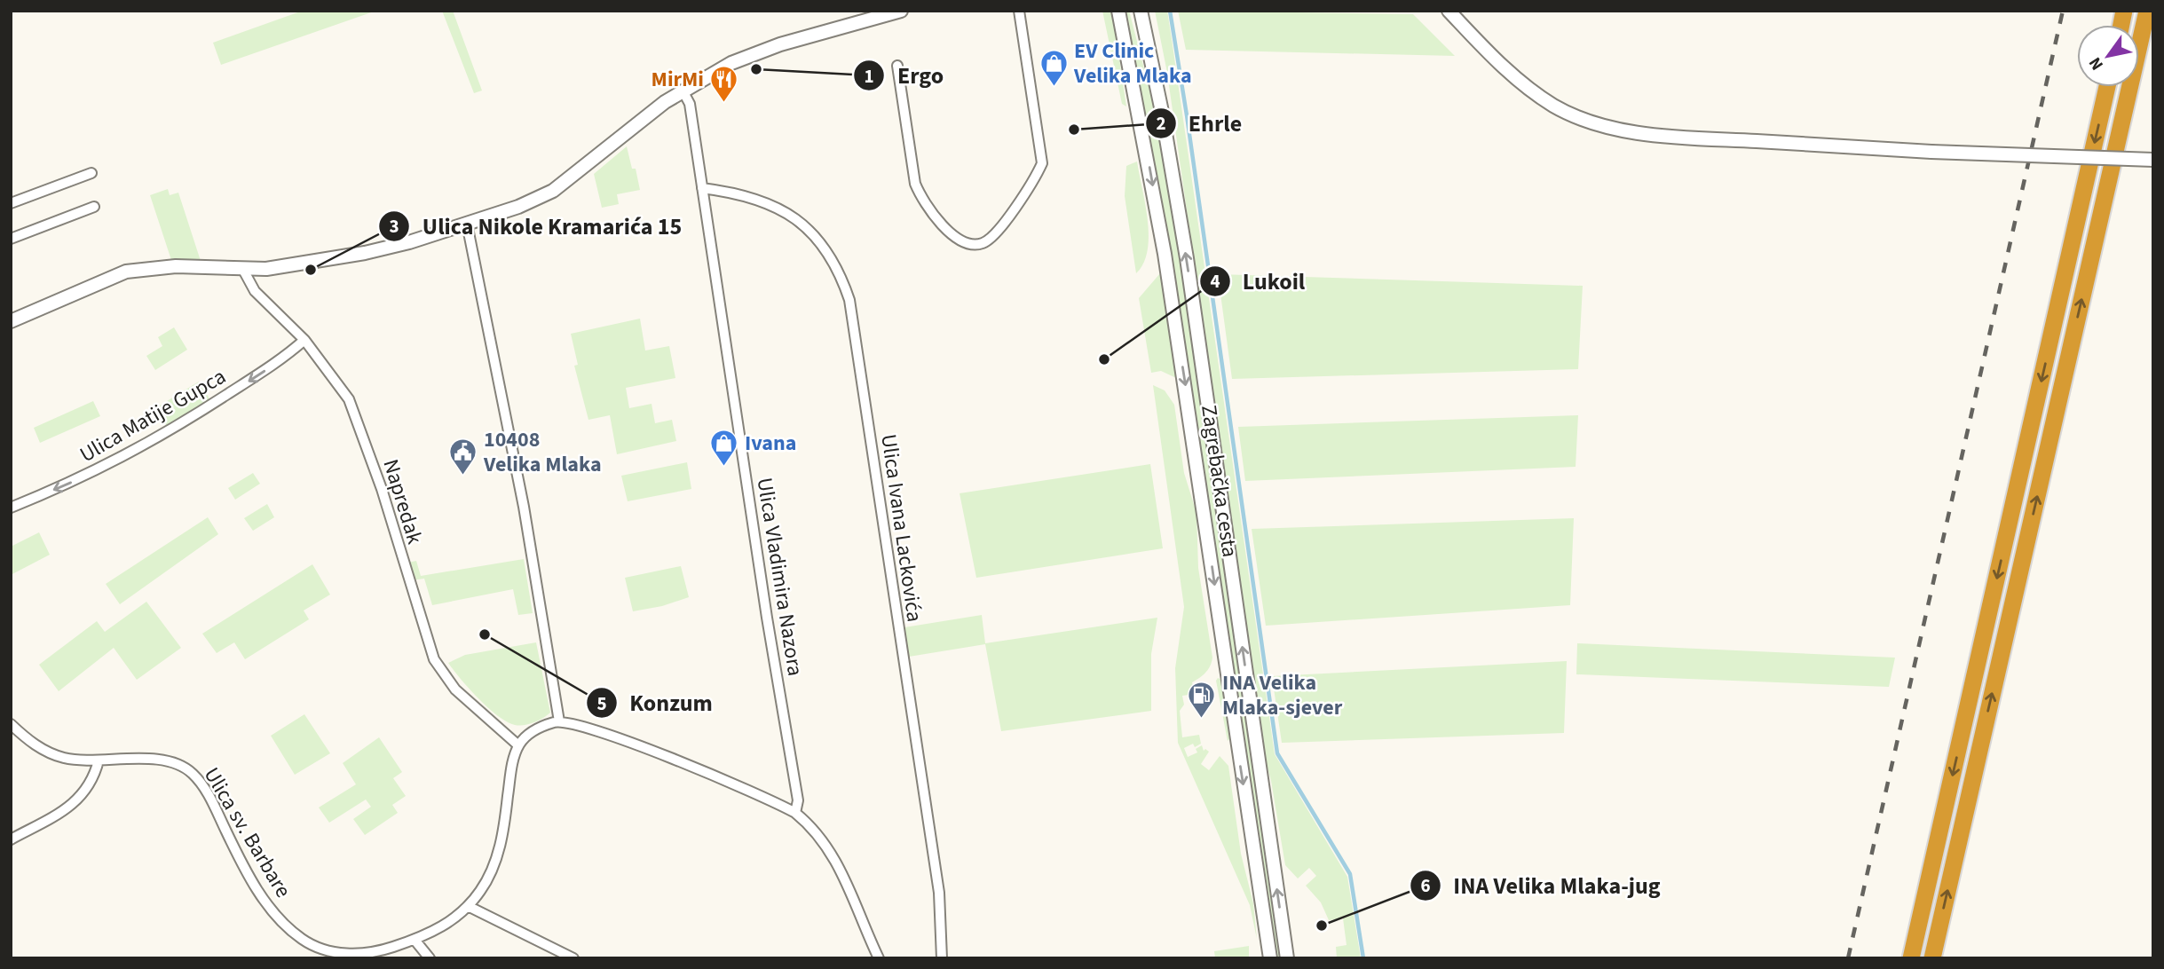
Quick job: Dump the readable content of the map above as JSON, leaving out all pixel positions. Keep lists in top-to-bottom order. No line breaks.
{"streets":{"main road":["Zagrebačka cesta"],"street":["Ulica Matije Gupca","Napredak","Ulica Ivana Lackovića","Ulica Vladimira Nazora","Ulica sv. Barbare"]},"crossings":[["Ulica Matije Gupca","Napredak"],["Napredak","Ulica sv. Barbare"],["Ulica Ivana Lackovića","Ulica Vladimira Nazora"]],"one_way":["Ulica Matije Gupca"],"places":{"other":["Ergo","Ehrle","Ulica Nikole Kramarića 15","Lukoil","Konzum","INA Velika Mlaka-jug"],"shop":["EV Clinic Velika Mlaka","Ivana"],"restaurant":["MirMi"],"public building":["10408 Velika Mlaka"],"fuel station":["INA Velika Mlaka-sjever"]},"north":"bottom left"}
